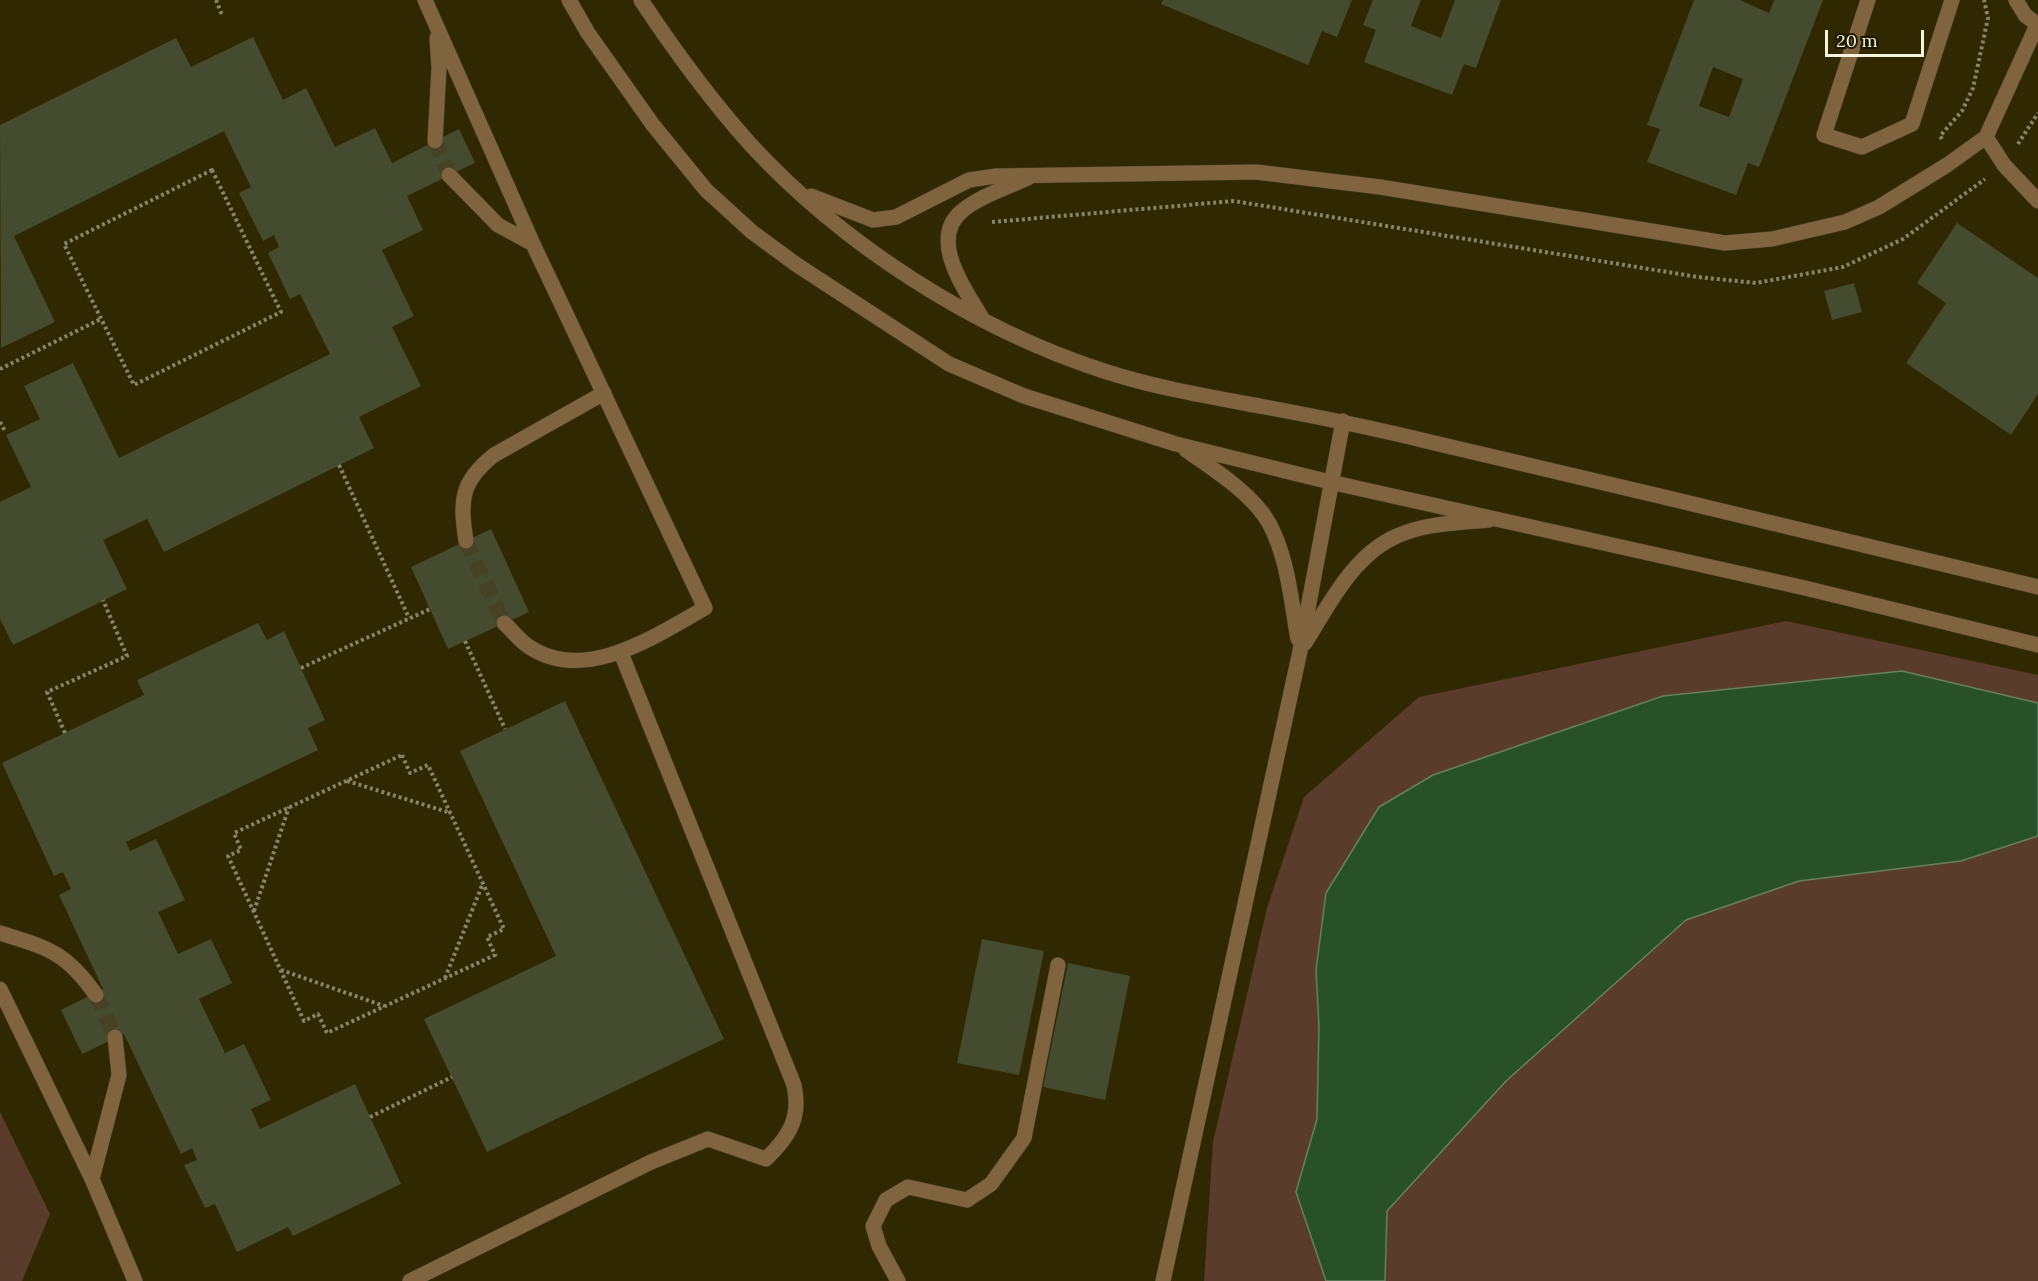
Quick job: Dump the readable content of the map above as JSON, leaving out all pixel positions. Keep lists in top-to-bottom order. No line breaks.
{"scale_bar":"20 m"}
